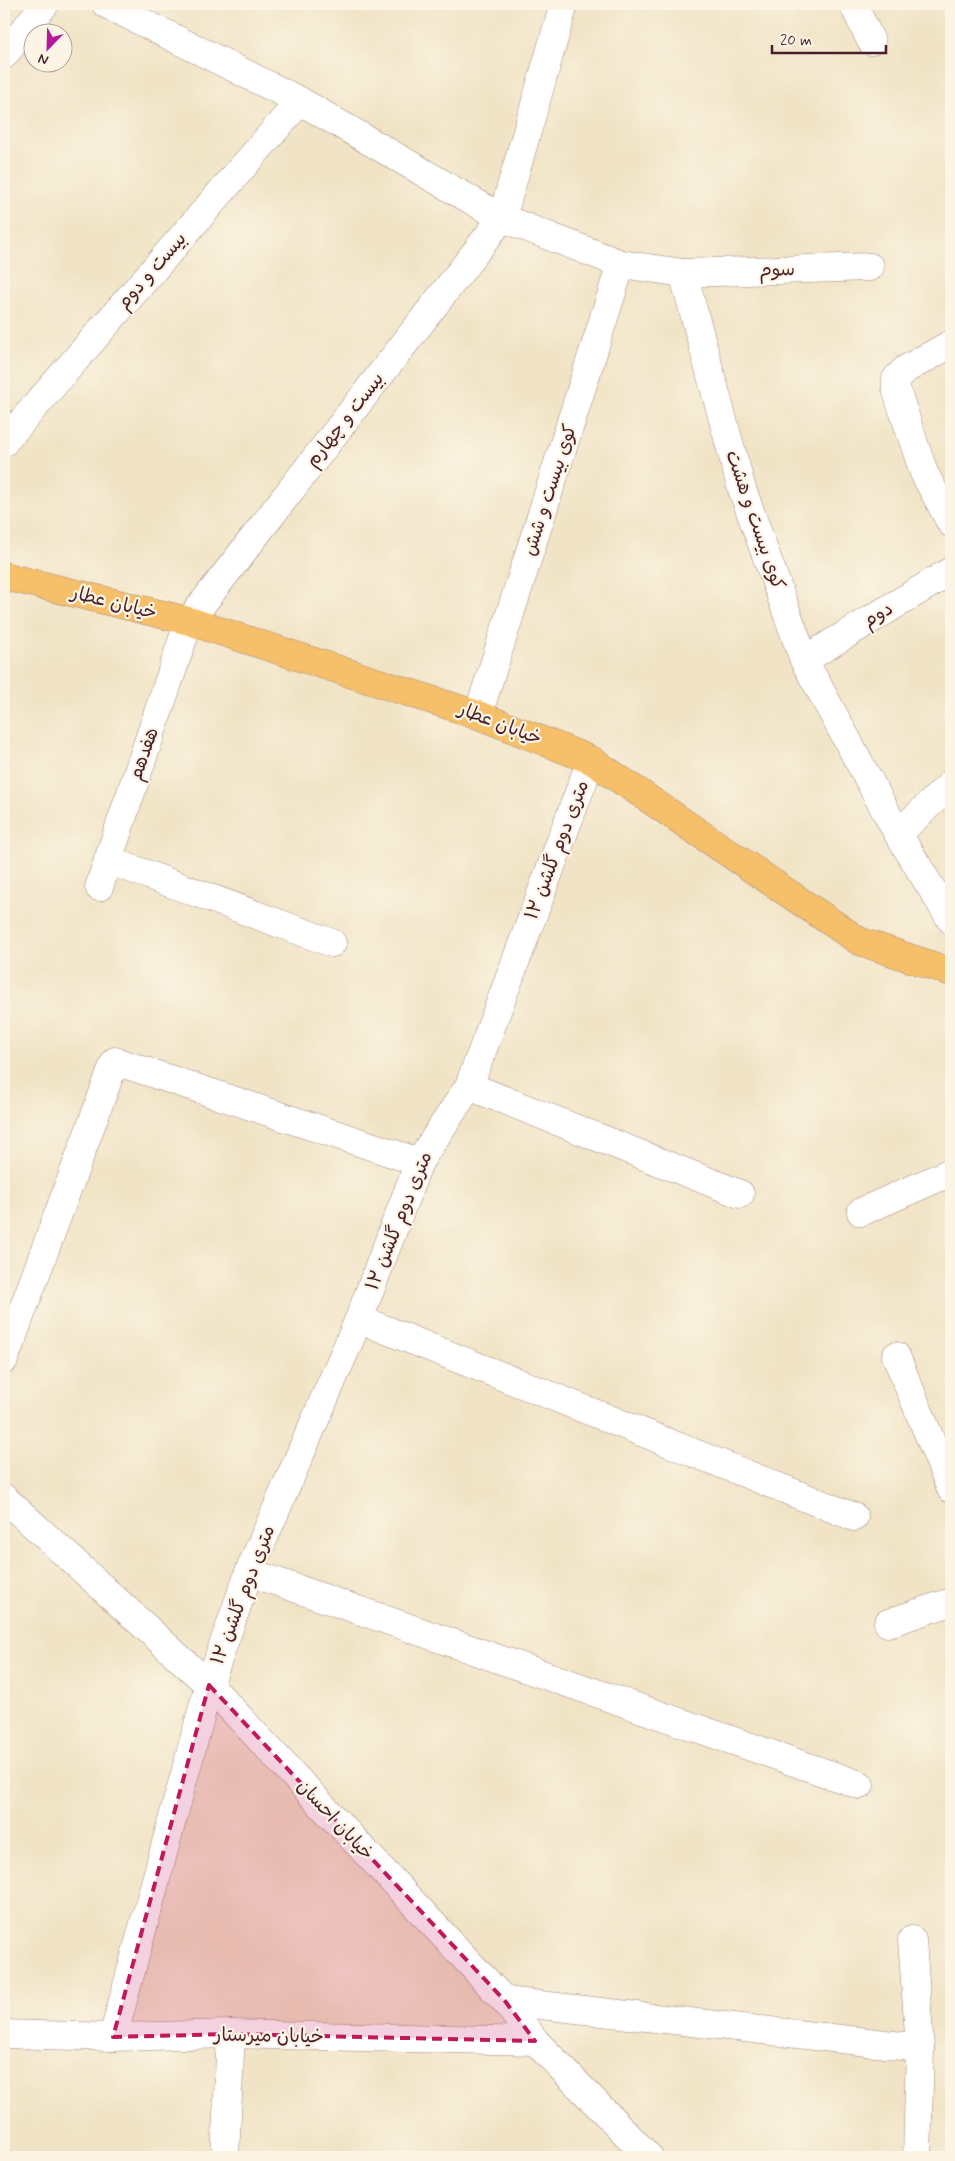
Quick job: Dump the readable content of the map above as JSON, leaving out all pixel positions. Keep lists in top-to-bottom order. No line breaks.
{"streets":{"main road":["خیابان عطار"],"street":["سوم","بیست و دوم","بیست و چهارم","کوی بیست و شش","کوی بیست و هشت","دوم","هفدهم","۱۲ متری دوم گلشن","خیابان احسان","خیابان میرستار"]},"crossings":[["سوم","کوی بیست و هشت"],["بیست و چهارم","خیابان عطار"],["بیست و چهارم","هفدهم"],["کوی بیست و شش","خیابان عطار"],["کوی بیست و هشت","دوم"],["خیابان عطار","هفدهم"],["خیابان عطار","۱۲ متری دوم گلشن"],["۱۲ متری دوم گلشن","خیابان احسان"],["۱۲ متری دوم گلشن","خیابان میرستار"],["خیابان احسان","خیابان میرستار"]],"scale_bar":"20 m","north":"bottom left"}
